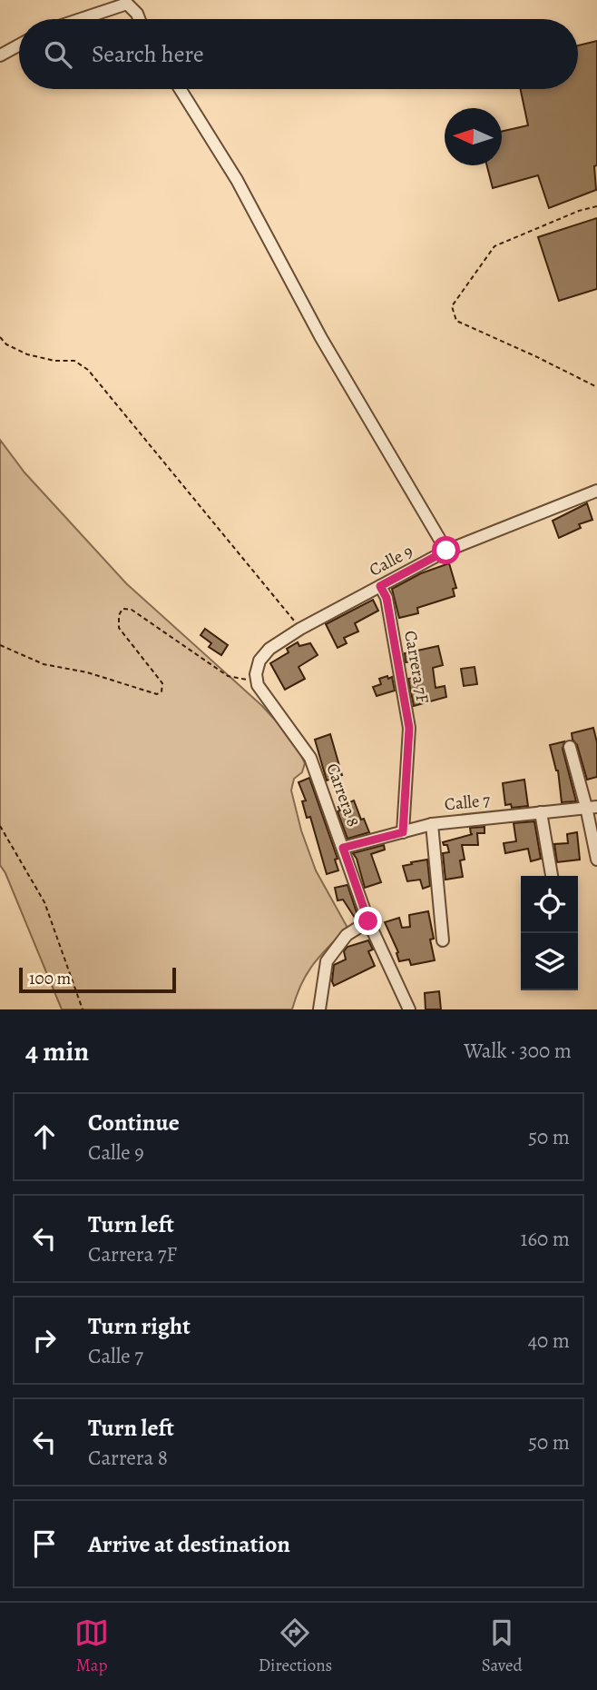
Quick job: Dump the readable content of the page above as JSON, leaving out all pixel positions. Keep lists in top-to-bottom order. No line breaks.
{"streets":{"street":["Calle 9","Carrera 7F","Carrera 8","Calle 7"]},"crossings":[["Calle 9","Carrera 7F"],["Calle 9","Carrera 8"],["Carrera 7F","Calle 7"],["Carrera 8","Calle 7"]],"scale_bar":"100 m","north":"left","page":{"search":"Search here","scale":"100 m","heading":["4 min","Walk · 300 m"],"list":[["Continue","Calle 9","50 m"],["Turn left","Carrera 7F","160 m"],["Turn right","Calle 7","40 m"],["Turn left","Carrera 8","50 m"],"Arrive at destination"],"nav":["Map","Directions","Saved"]}}
